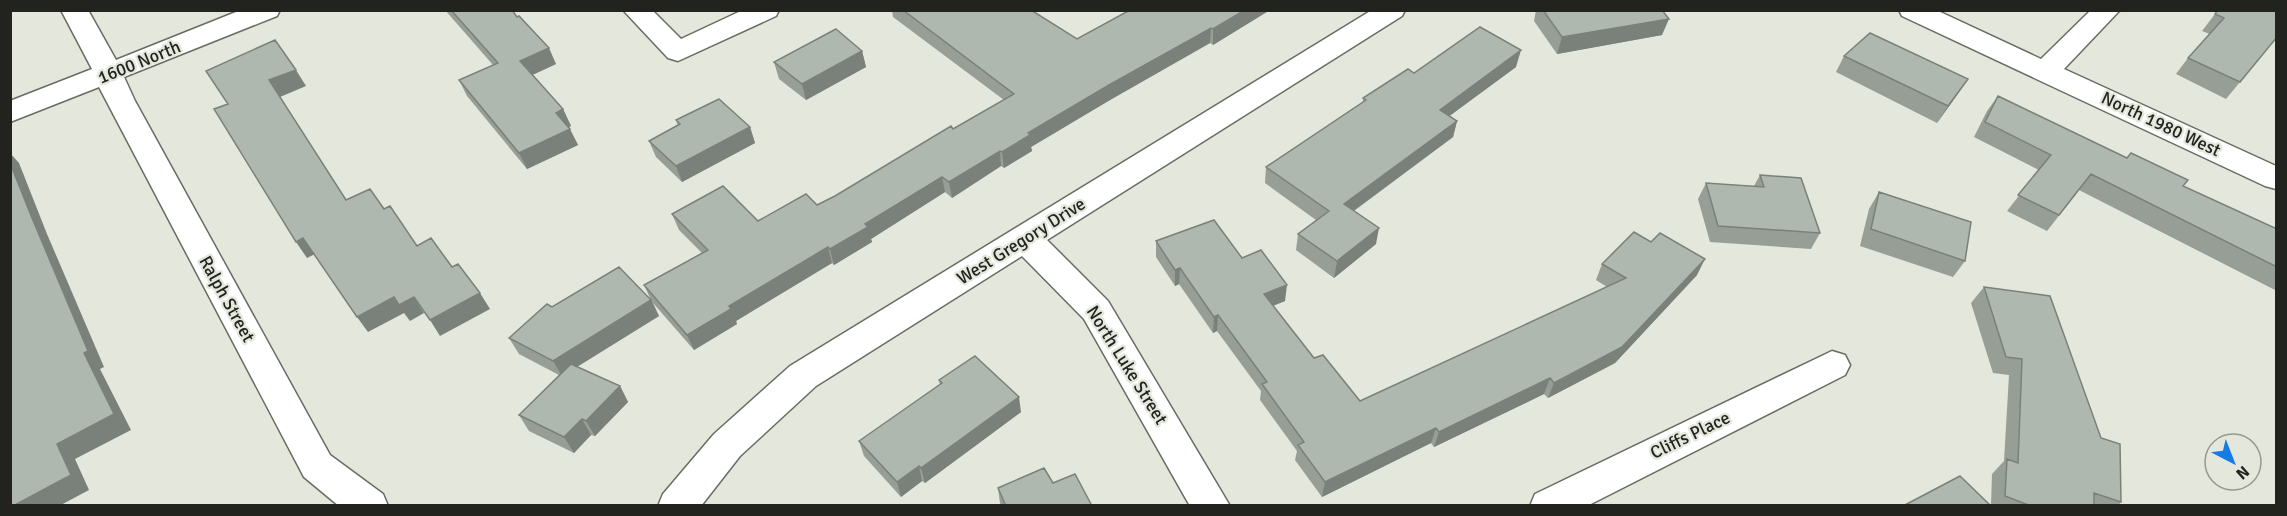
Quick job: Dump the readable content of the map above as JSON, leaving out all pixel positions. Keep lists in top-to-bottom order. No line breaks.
{"streets":{"street":["1600 North","North 1980 West","West Gregory Drive","Ralph Street","North Luke Street","Cliffs Place"]},"crossings":[["1600 North","Ralph Street"],["West Gregory Drive","North Luke Street"]],"north":"bottom right"}
